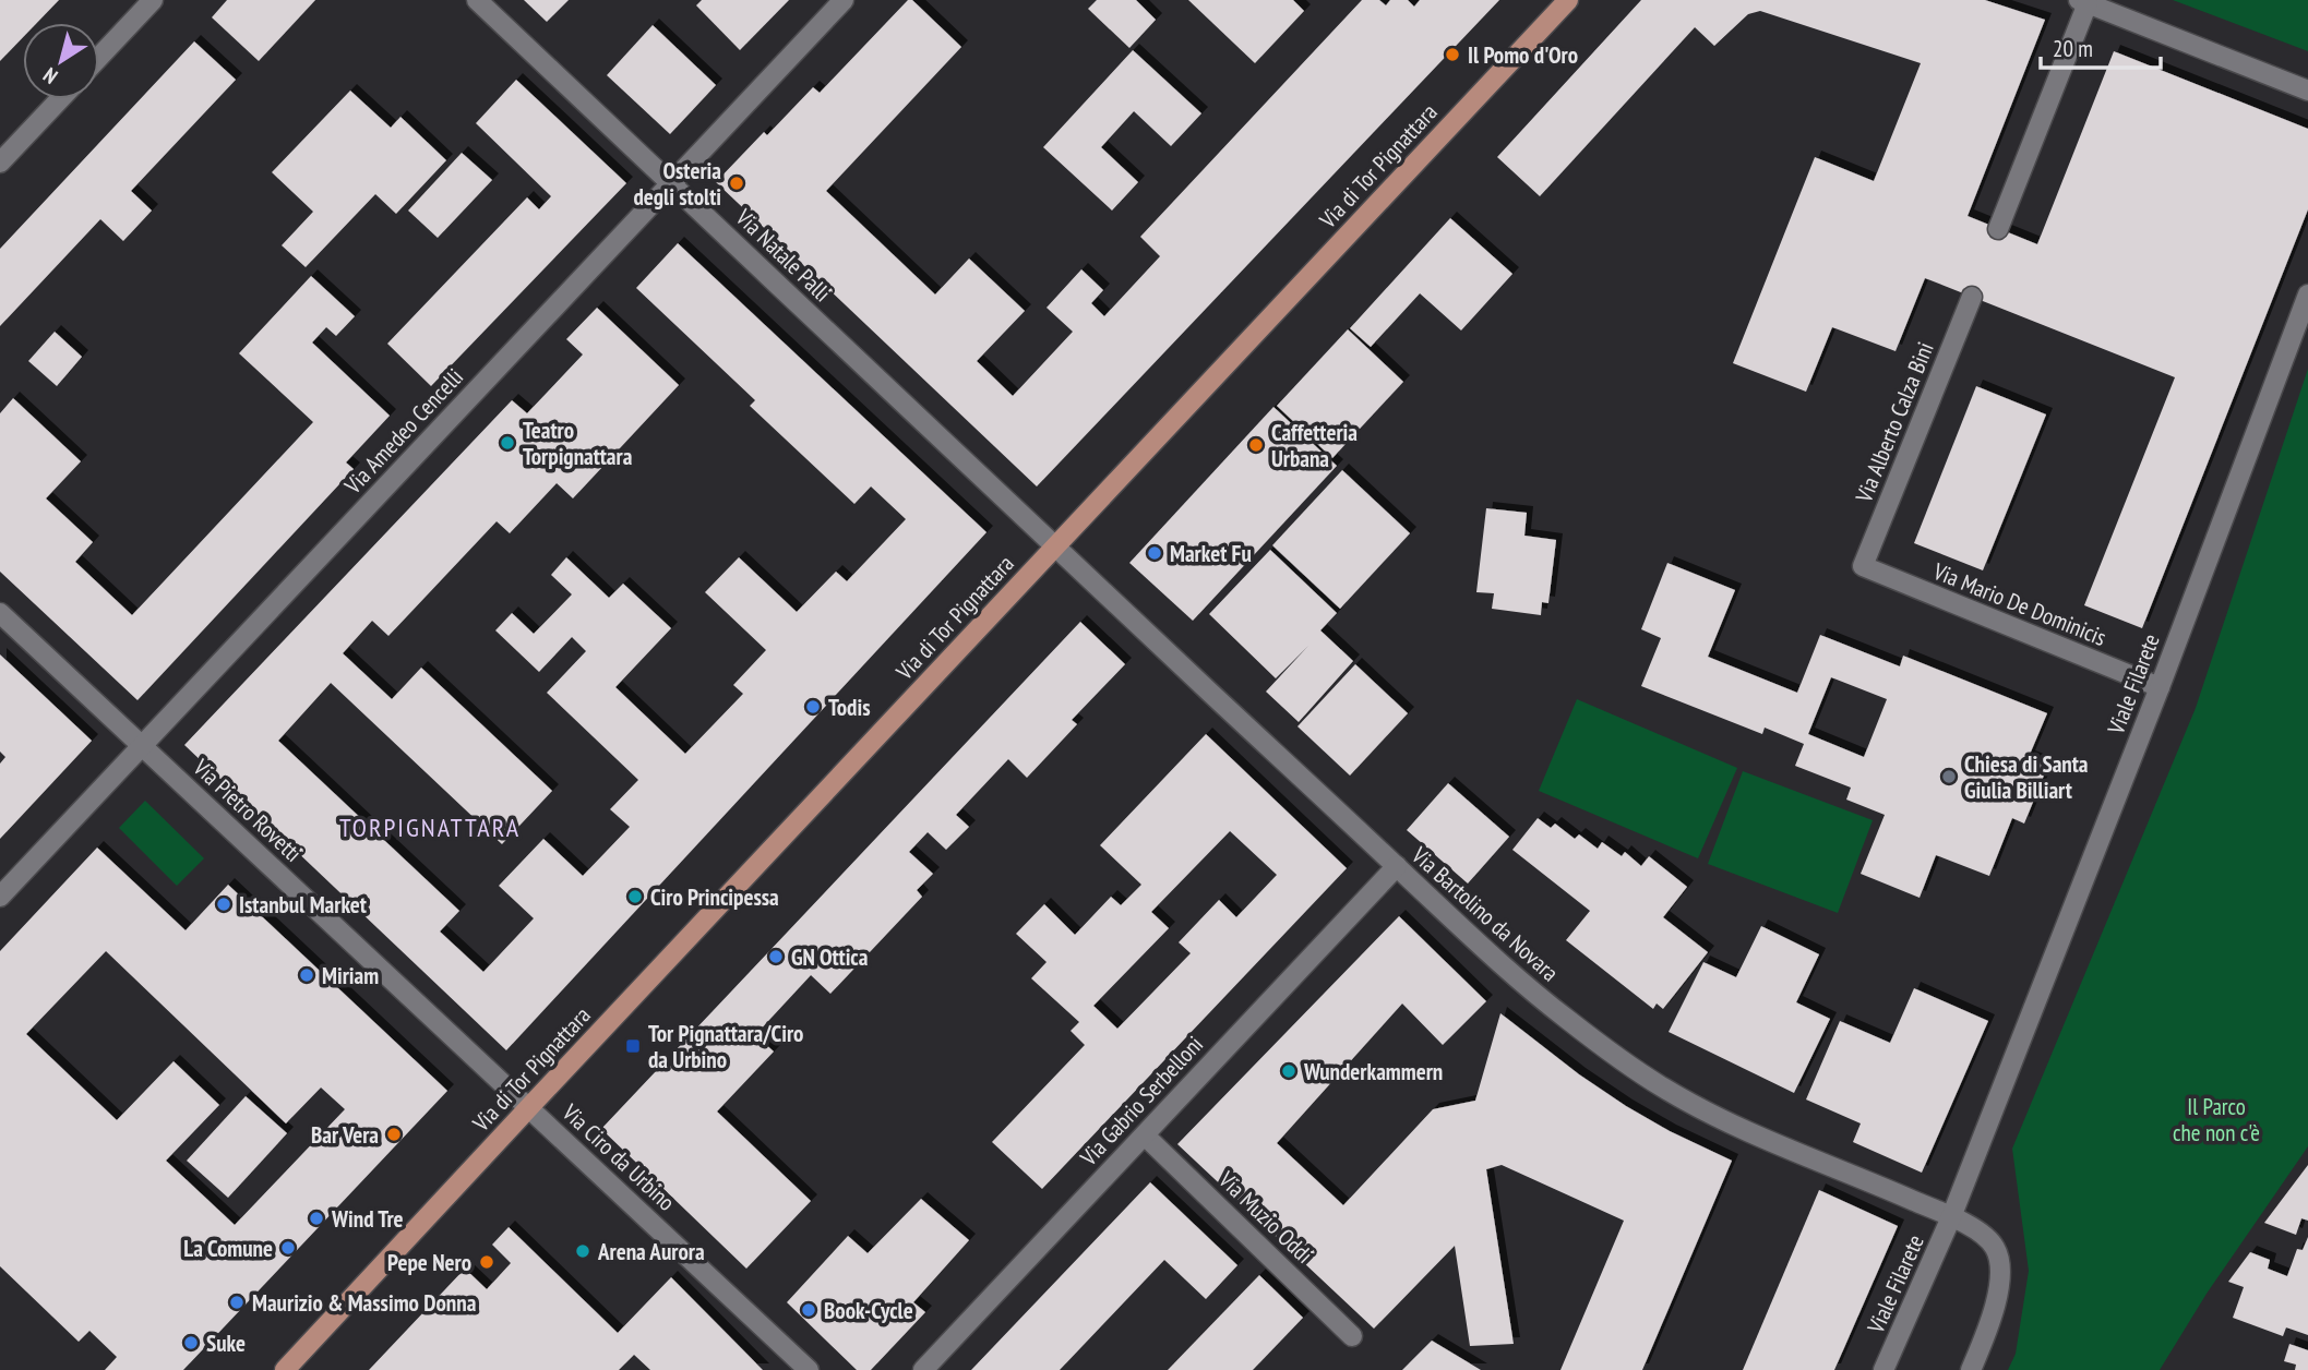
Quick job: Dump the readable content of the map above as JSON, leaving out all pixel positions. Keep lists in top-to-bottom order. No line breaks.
{"streets":{"main road":["Via di Tor Pignattara"],"street":["Via Natale Palli","Via Alberto Calza Bini","Via Amedeo Cencelli","Via Mario De Dominicis","Viale Filarete","Via Pietro Rovetti","Via Bartolino da Novara","Via Gabrio Serbelloni","Via Ciro da Urbino","Via Muzio Oddi"]},"crossings":[["Via di Tor Pignattara","Via Natale Palli"],["Via di Tor Pignattara","Via Pietro Rovetti"],["Via di Tor Pignattara","Via Bartolino da Novara"],["Via di Tor Pignattara","Via Ciro da Urbino"],["Via Natale Palli","Via Amedeo Cencelli"],["Via Natale Palli","Via Bartolino da Novara"],["Via Alberto Calza Bini","Via Mario De Dominicis"],["Via Amedeo Cencelli","Via Pietro Rovetti"],["Via Mario De Dominicis","Viale Filarete"],["Viale Filarete","Via Bartolino da Novara"],["Via Pietro Rovetti","Via Ciro da Urbino"],["Via Bartolino da Novara","Via Gabrio Serbelloni"],["Via Gabrio Serbelloni","Via Muzio Oddi"]],"districts":["TORPIGNATTARA"],"parks":["Il Parco che non c'è"],"places":{"other":["Il Pomo d'Oro","Osteria degli stolti","Teatro Torpignattara","Caffetteria Urbana","Market Fu","Todis","Chiesa di Santa Giulia Billiart","Ciro Principessa","Istanbul Market","GN Ottica","Miriam","Wunderkammern","Bar Vera","Wind Tre","La Comune","Arena Aurora","Pepe Nero","Maurizio & Massimo Donna","Book-Cycle","Suke"],"transit":["Tor Pignattara/Ciro da Urbino"]},"scale_bar":"20 m","north":"bottom left"}
